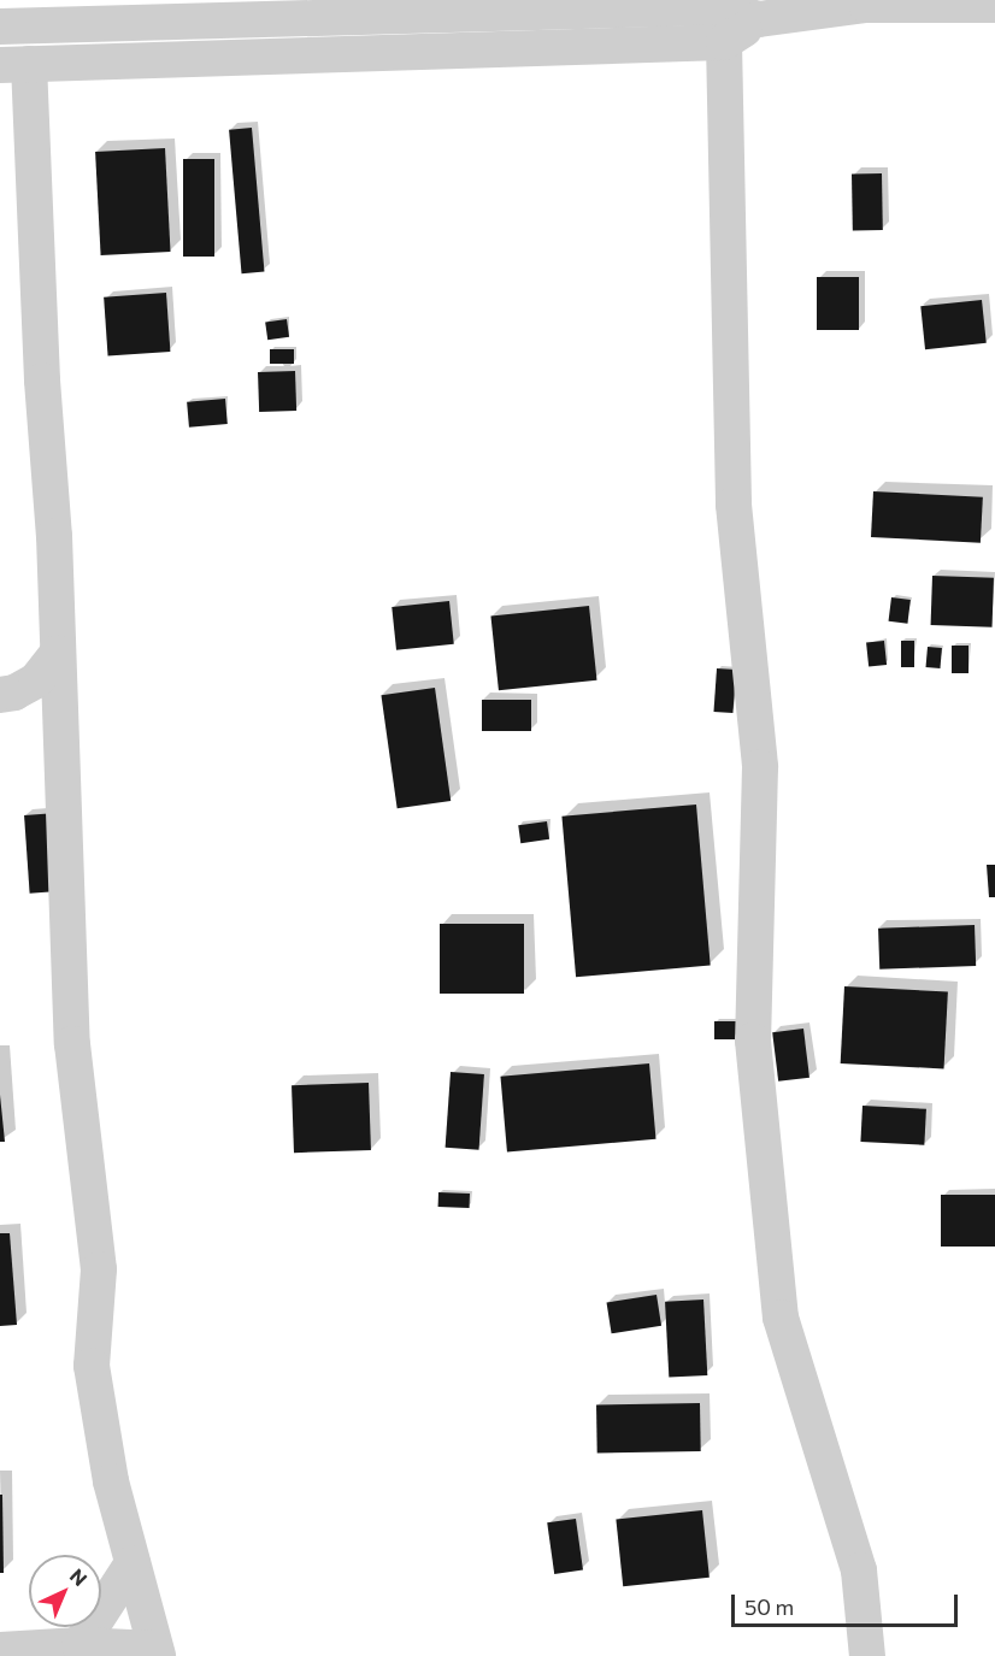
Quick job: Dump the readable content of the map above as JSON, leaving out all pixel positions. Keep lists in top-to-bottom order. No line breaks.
{"scale_bar":"50 m","north":"top right"}
